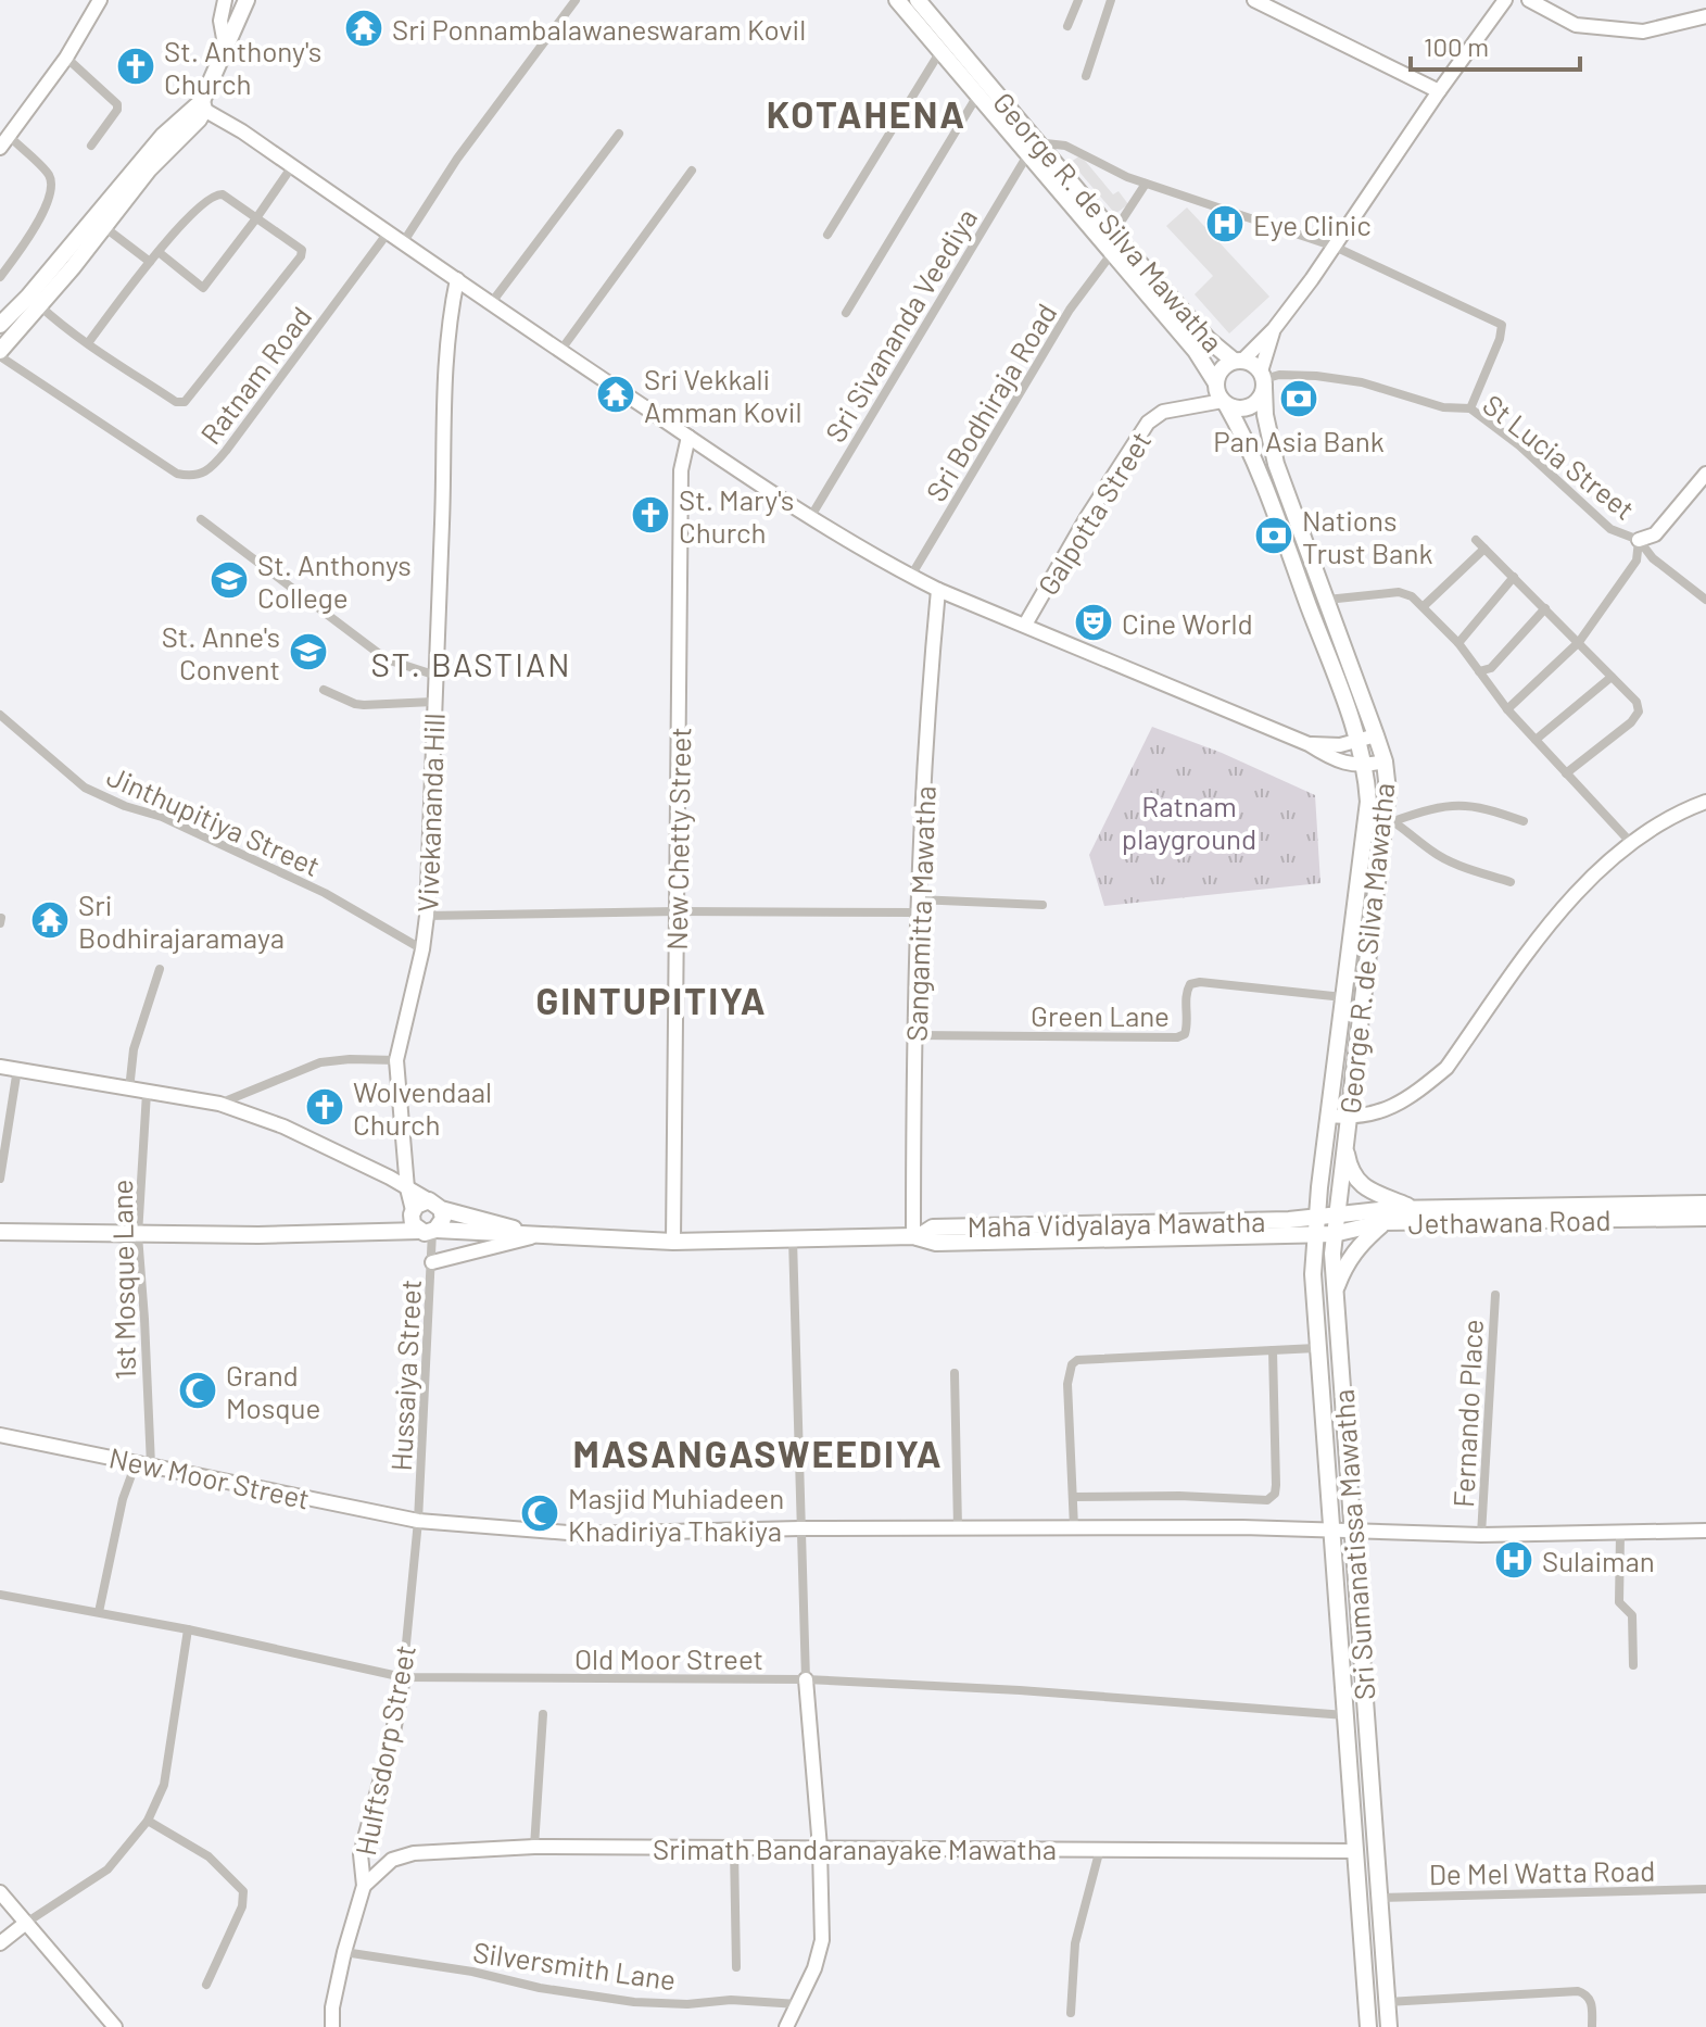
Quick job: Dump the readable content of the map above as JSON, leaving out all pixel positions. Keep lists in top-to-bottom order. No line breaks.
{"streets":{"main road":["George R. de Silva Mawatha","Jethawana Road","Maha Vidyalaya Mawatha","Sri Sumanatissa Mawatha"],"street":["Sri Sivananda Veediya","Ratnam Road","Sri Bodhiraja Road","St Lucia Street","Galpotta Street","Vivekananda Hill","Jinthupitiya Street","New Chetty Street","Sangamitta Mawatha","Green Lane","1st Mosque Lane","Hussaiya Street","Fernando Place","New Moor Street","Old Moor Street","Hulftsdorp Street","Srimath Bandaranayake Mawatha","De Mel Watta Road","Silversmith Lane"]},"crossings":[["George R. de Silva Mawatha","Sri Sivananda Veediya"],["George R. de Silva Mawatha","Sri Bodhiraja Road"],["George R. de Silva Mawatha","St Lucia Street"],["George R. de Silva Mawatha","Galpotta Street"],["George R. de Silva Mawatha","Green Lane"],["George R. de Silva Mawatha","Jethawana Road"],["George R. de Silva Mawatha","Maha Vidyalaya Mawatha"],["George R. de Silva Mawatha","New Moor Street"],["George R. de Silva Mawatha","Sri Sumanatissa Mawatha"],["George R. de Silva Mawatha","Old Moor Street"],["George R. de Silva Mawatha","Srimath Bandaranayake Mawatha"],["St Lucia Street","Galpotta Street"],["Vivekananda Hill","Jinthupitiya Street"],["Vivekananda Hill","Maha Vidyalaya Mawatha"],["Vivekananda Hill","Hussaiya Street"],["New Chetty Street","Maha Vidyalaya Mawatha"],["Sangamitta Mawatha","Green Lane"],["Sangamitta Mawatha","Maha Vidyalaya Mawatha"],["Jethawana Road","Maha Vidyalaya Mawatha"],["Jethawana Road","Sri Sumanatissa Mawatha"],["Maha Vidyalaya Mawatha","1st Mosque Lane"],["Maha Vidyalaya Mawatha","Hussaiya Street"],["1st Mosque Lane","New Moor Street"],["Hussaiya Street","New Moor Street"],["Hussaiya Street","Hulftsdorp Street"],["Fernando Place","New Moor Street"],["New Moor Street","Sri Sumanatissa Mawatha"],["New Moor Street","Hulftsdorp Street"],["Sri Sumanatissa Mawatha","De Mel Watta Road"],["Old Moor Street","Hulftsdorp Street"],["Hulftsdorp Street","Srimath Bandaranayake Mawatha"],["Hulftsdorp Street","Silversmith Lane"]],"districts":["KOTAHENA","ST. BASTIAN","GINTUPITIYA","MASANGASWEEDIYA"],"parks":["Ratnam playground"],"places":{"temple":["Sri Ponnambalawaneswaram Kovil","Sri Vekkali Amman Kovil","Sri Bodhirajaramaya"],"church":["St. Anthony's Church","St. Mary's Church","Wolvendaal Church"],"hospital":["Eye Clinic","Sulaiman"],"bank":["Pan Asia Bank","Nations Trust Bank"],"school or university":["St. Anthonys College","St. Anne's Convent"],"theatre":["Cine World"],"mosque":["Grand Mosque","Masjid Muhiadeen Khadiriya Thakiya"]},"scale_bar":"100 m"}
